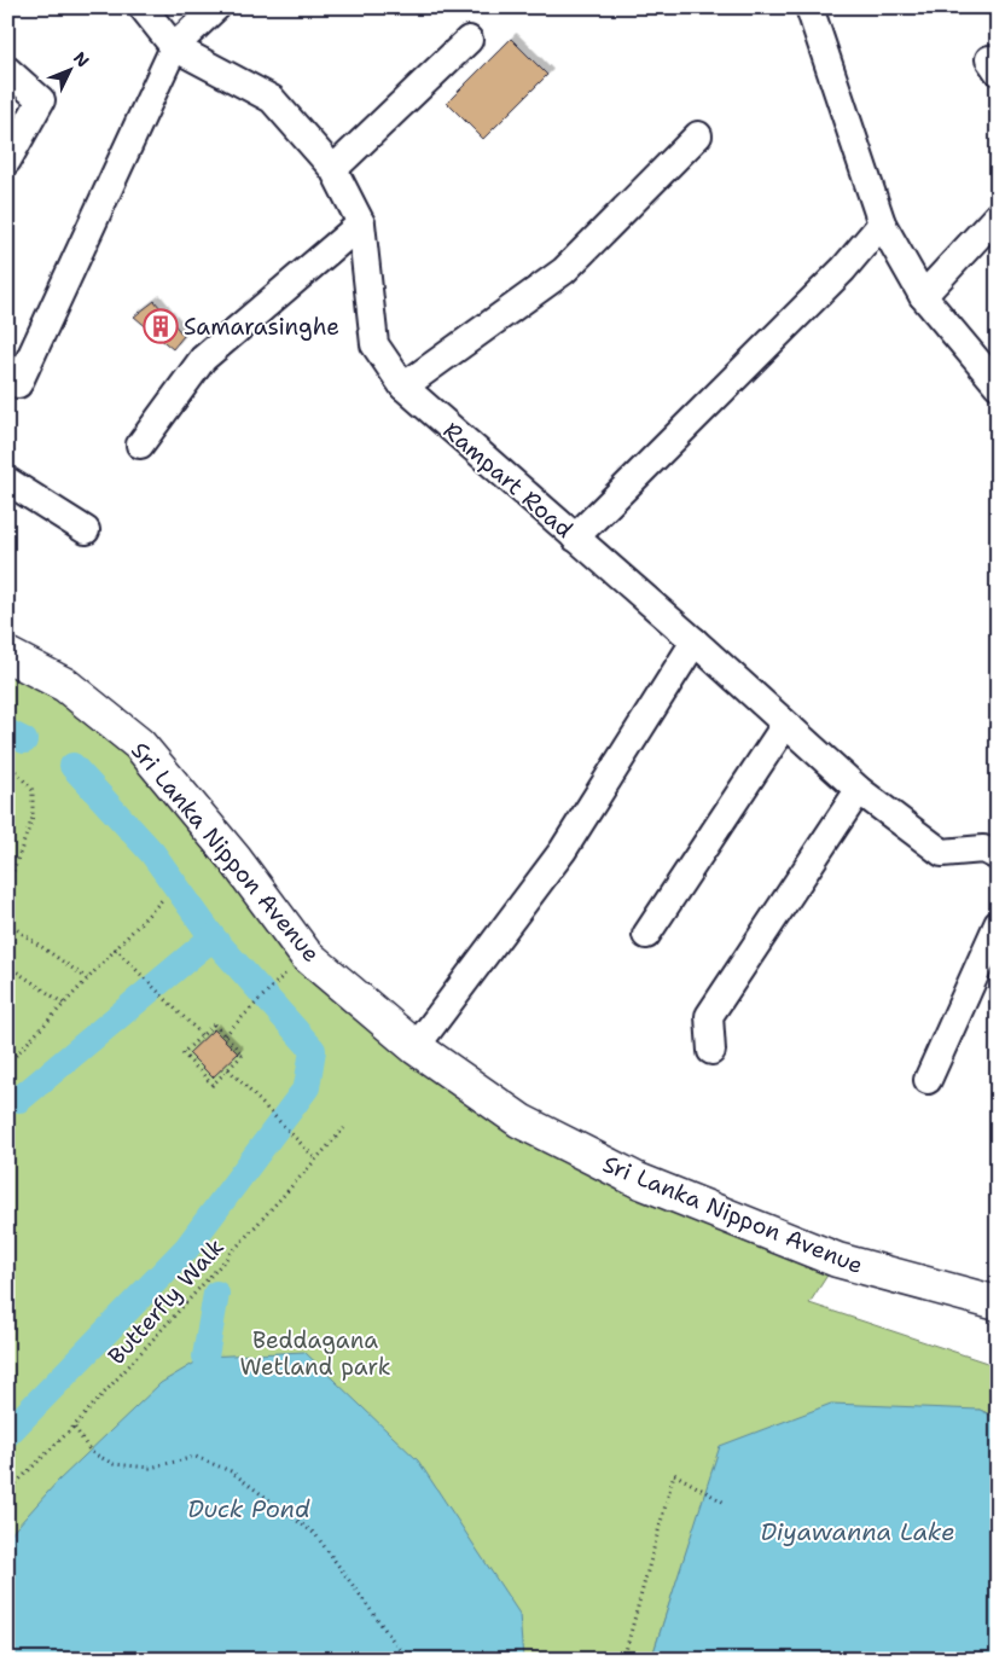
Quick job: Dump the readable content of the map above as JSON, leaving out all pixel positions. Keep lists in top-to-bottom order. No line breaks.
{"streets":{"street":["Rampart Road","Sri Lanka Nippon Avenue"],"path":["Butterfly Walk"]},"water":["Duck Pond","Diyawanna Lake"],"parks":["Beddagana Wetland park"],"places":{"building":["Samarasinghe"]},"north":"top right"}
